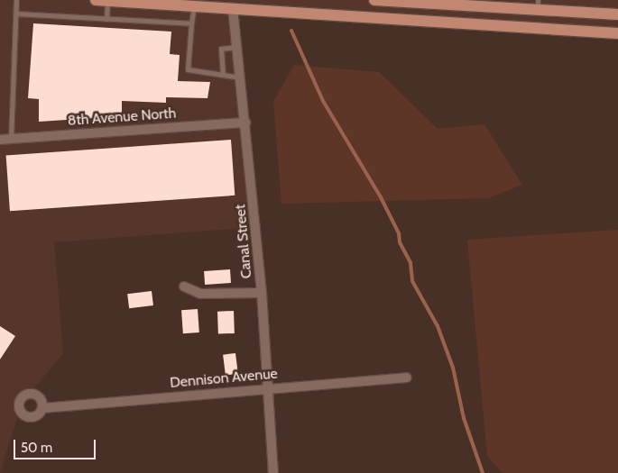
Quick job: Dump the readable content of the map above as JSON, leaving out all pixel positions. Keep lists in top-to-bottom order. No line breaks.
{"streets":{"street":["8th Avenue North","Canal Street","Dennison Avenue"]},"crossings":[["8th Avenue North","Canal Street"],["Canal Street","Dennison Avenue"]],"scale_bar":"50 m"}
